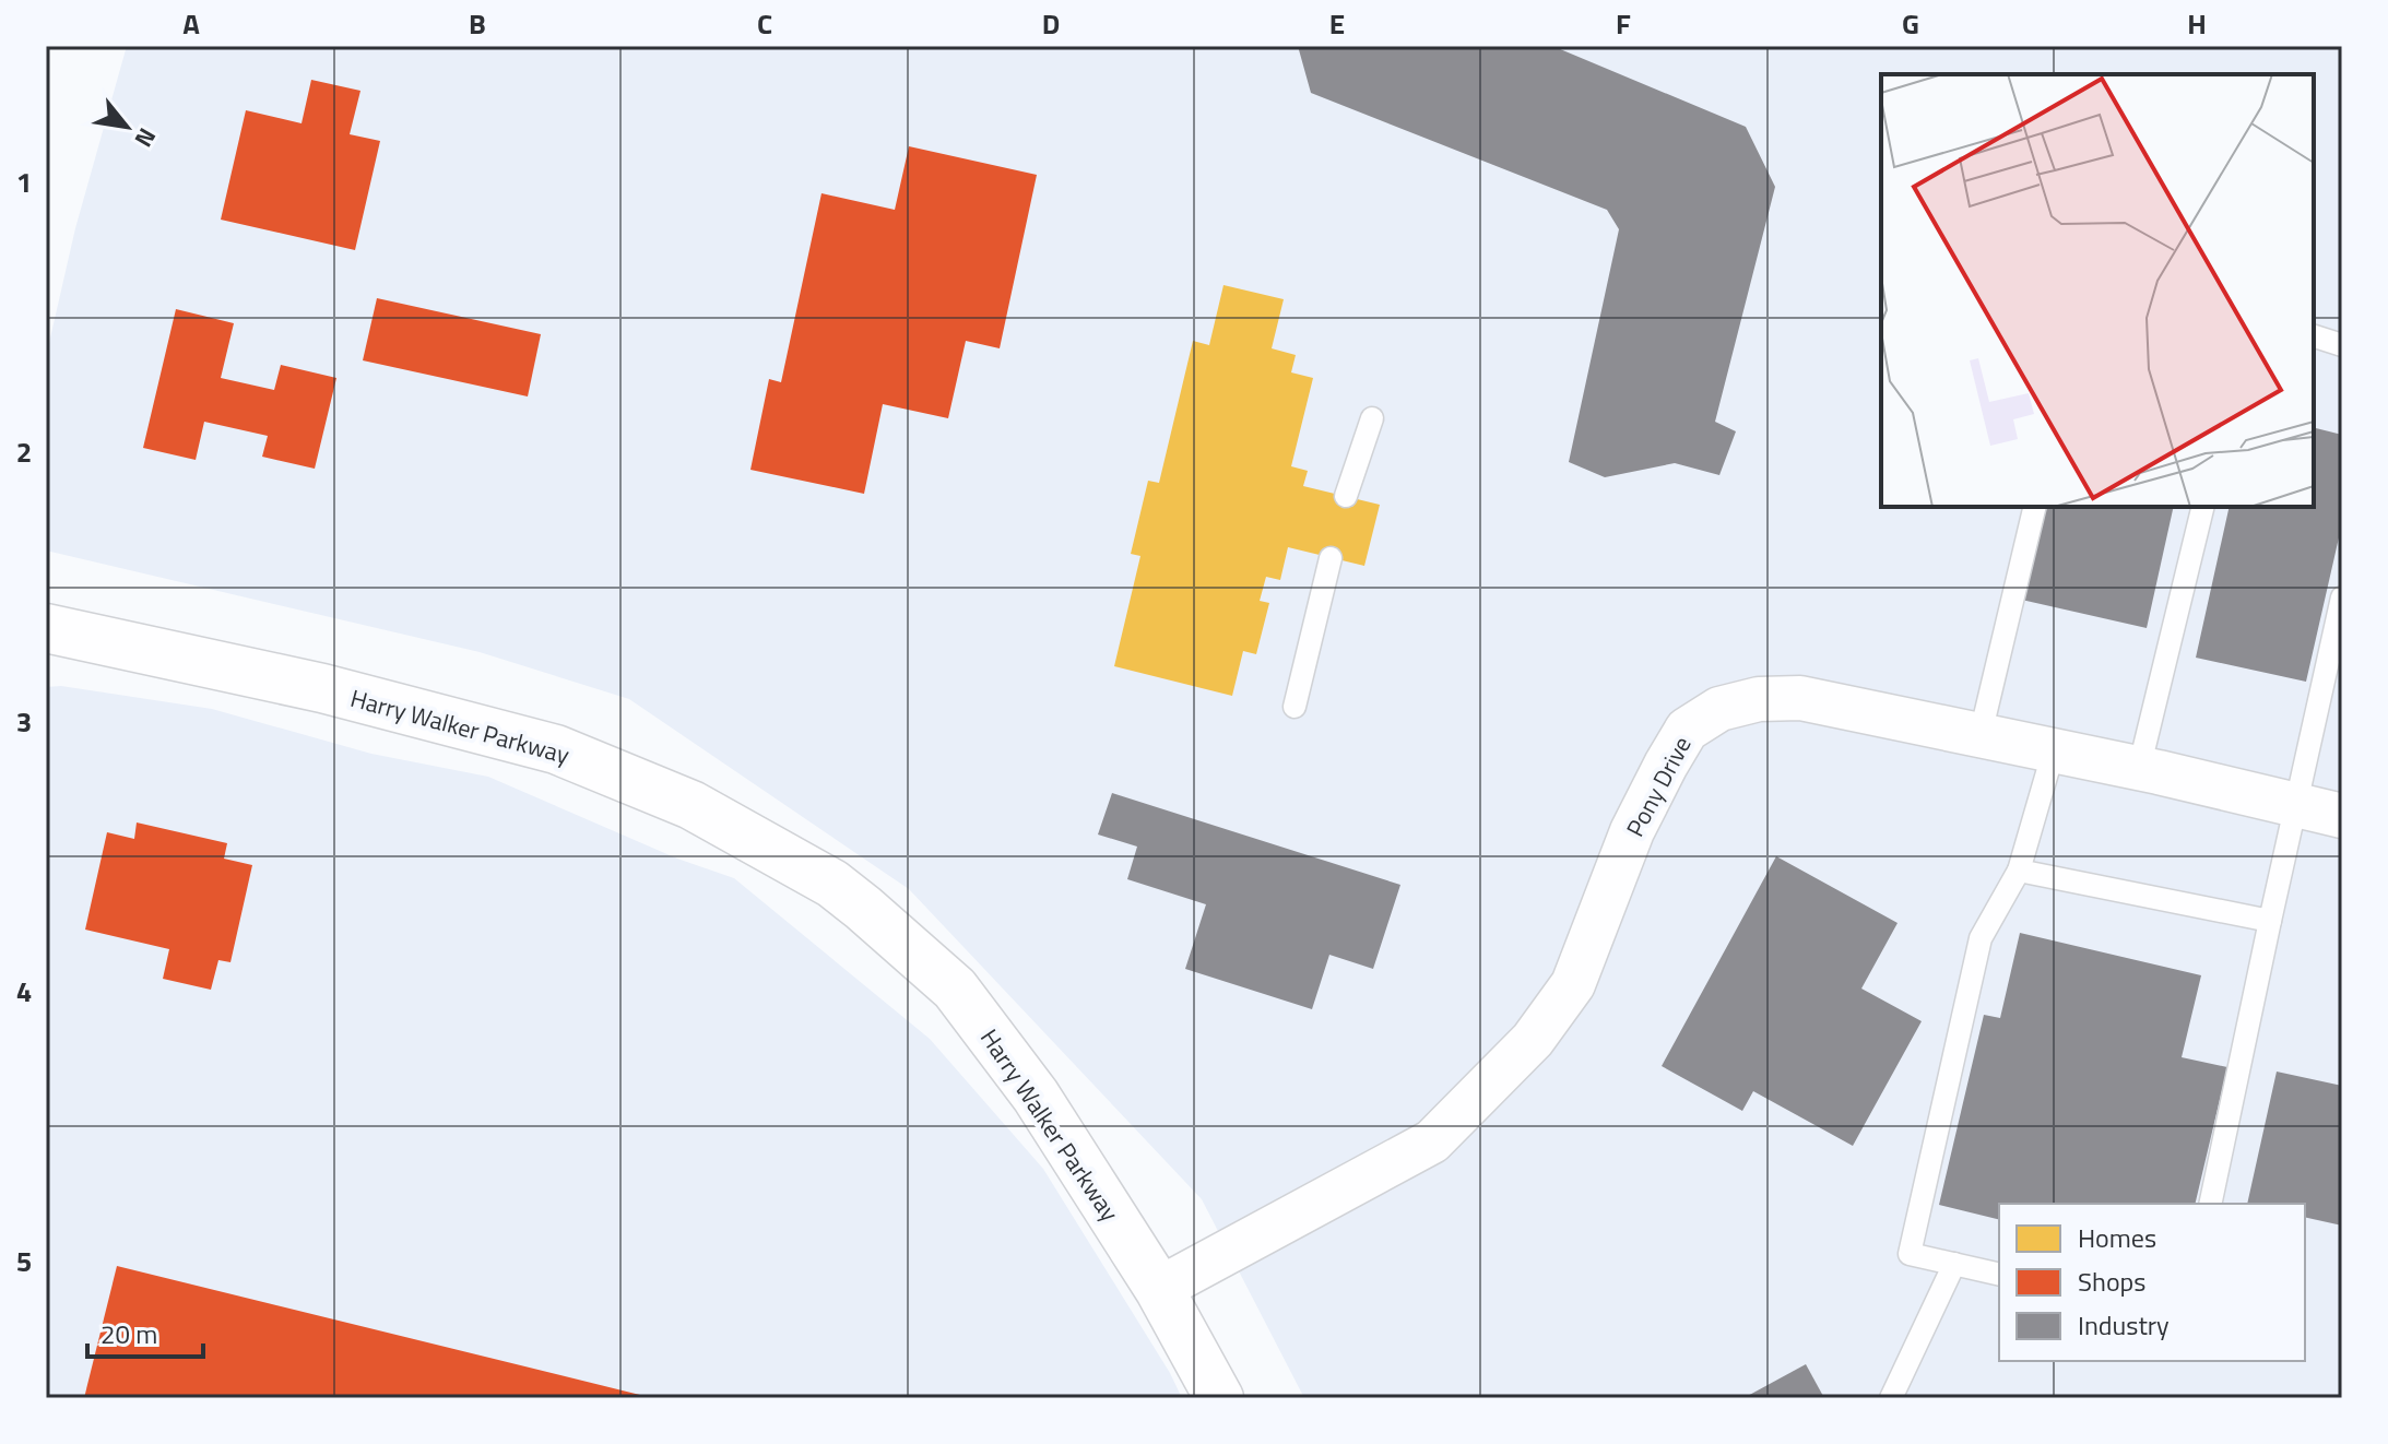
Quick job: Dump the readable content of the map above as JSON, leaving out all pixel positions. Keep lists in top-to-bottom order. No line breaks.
{"streets":{"street":["Harry Walker Parkway","Pony Drive"]},"crossings":[["Harry Walker Parkway","Pony Drive"]],"legend":["Homes","Shops","Industry"],"scale_bar":"20 m","north":"bottom right","grid":{"columns":["A","B","C","D","E","F","G","H"],"rows":["1","2","3","4","5"]}}
